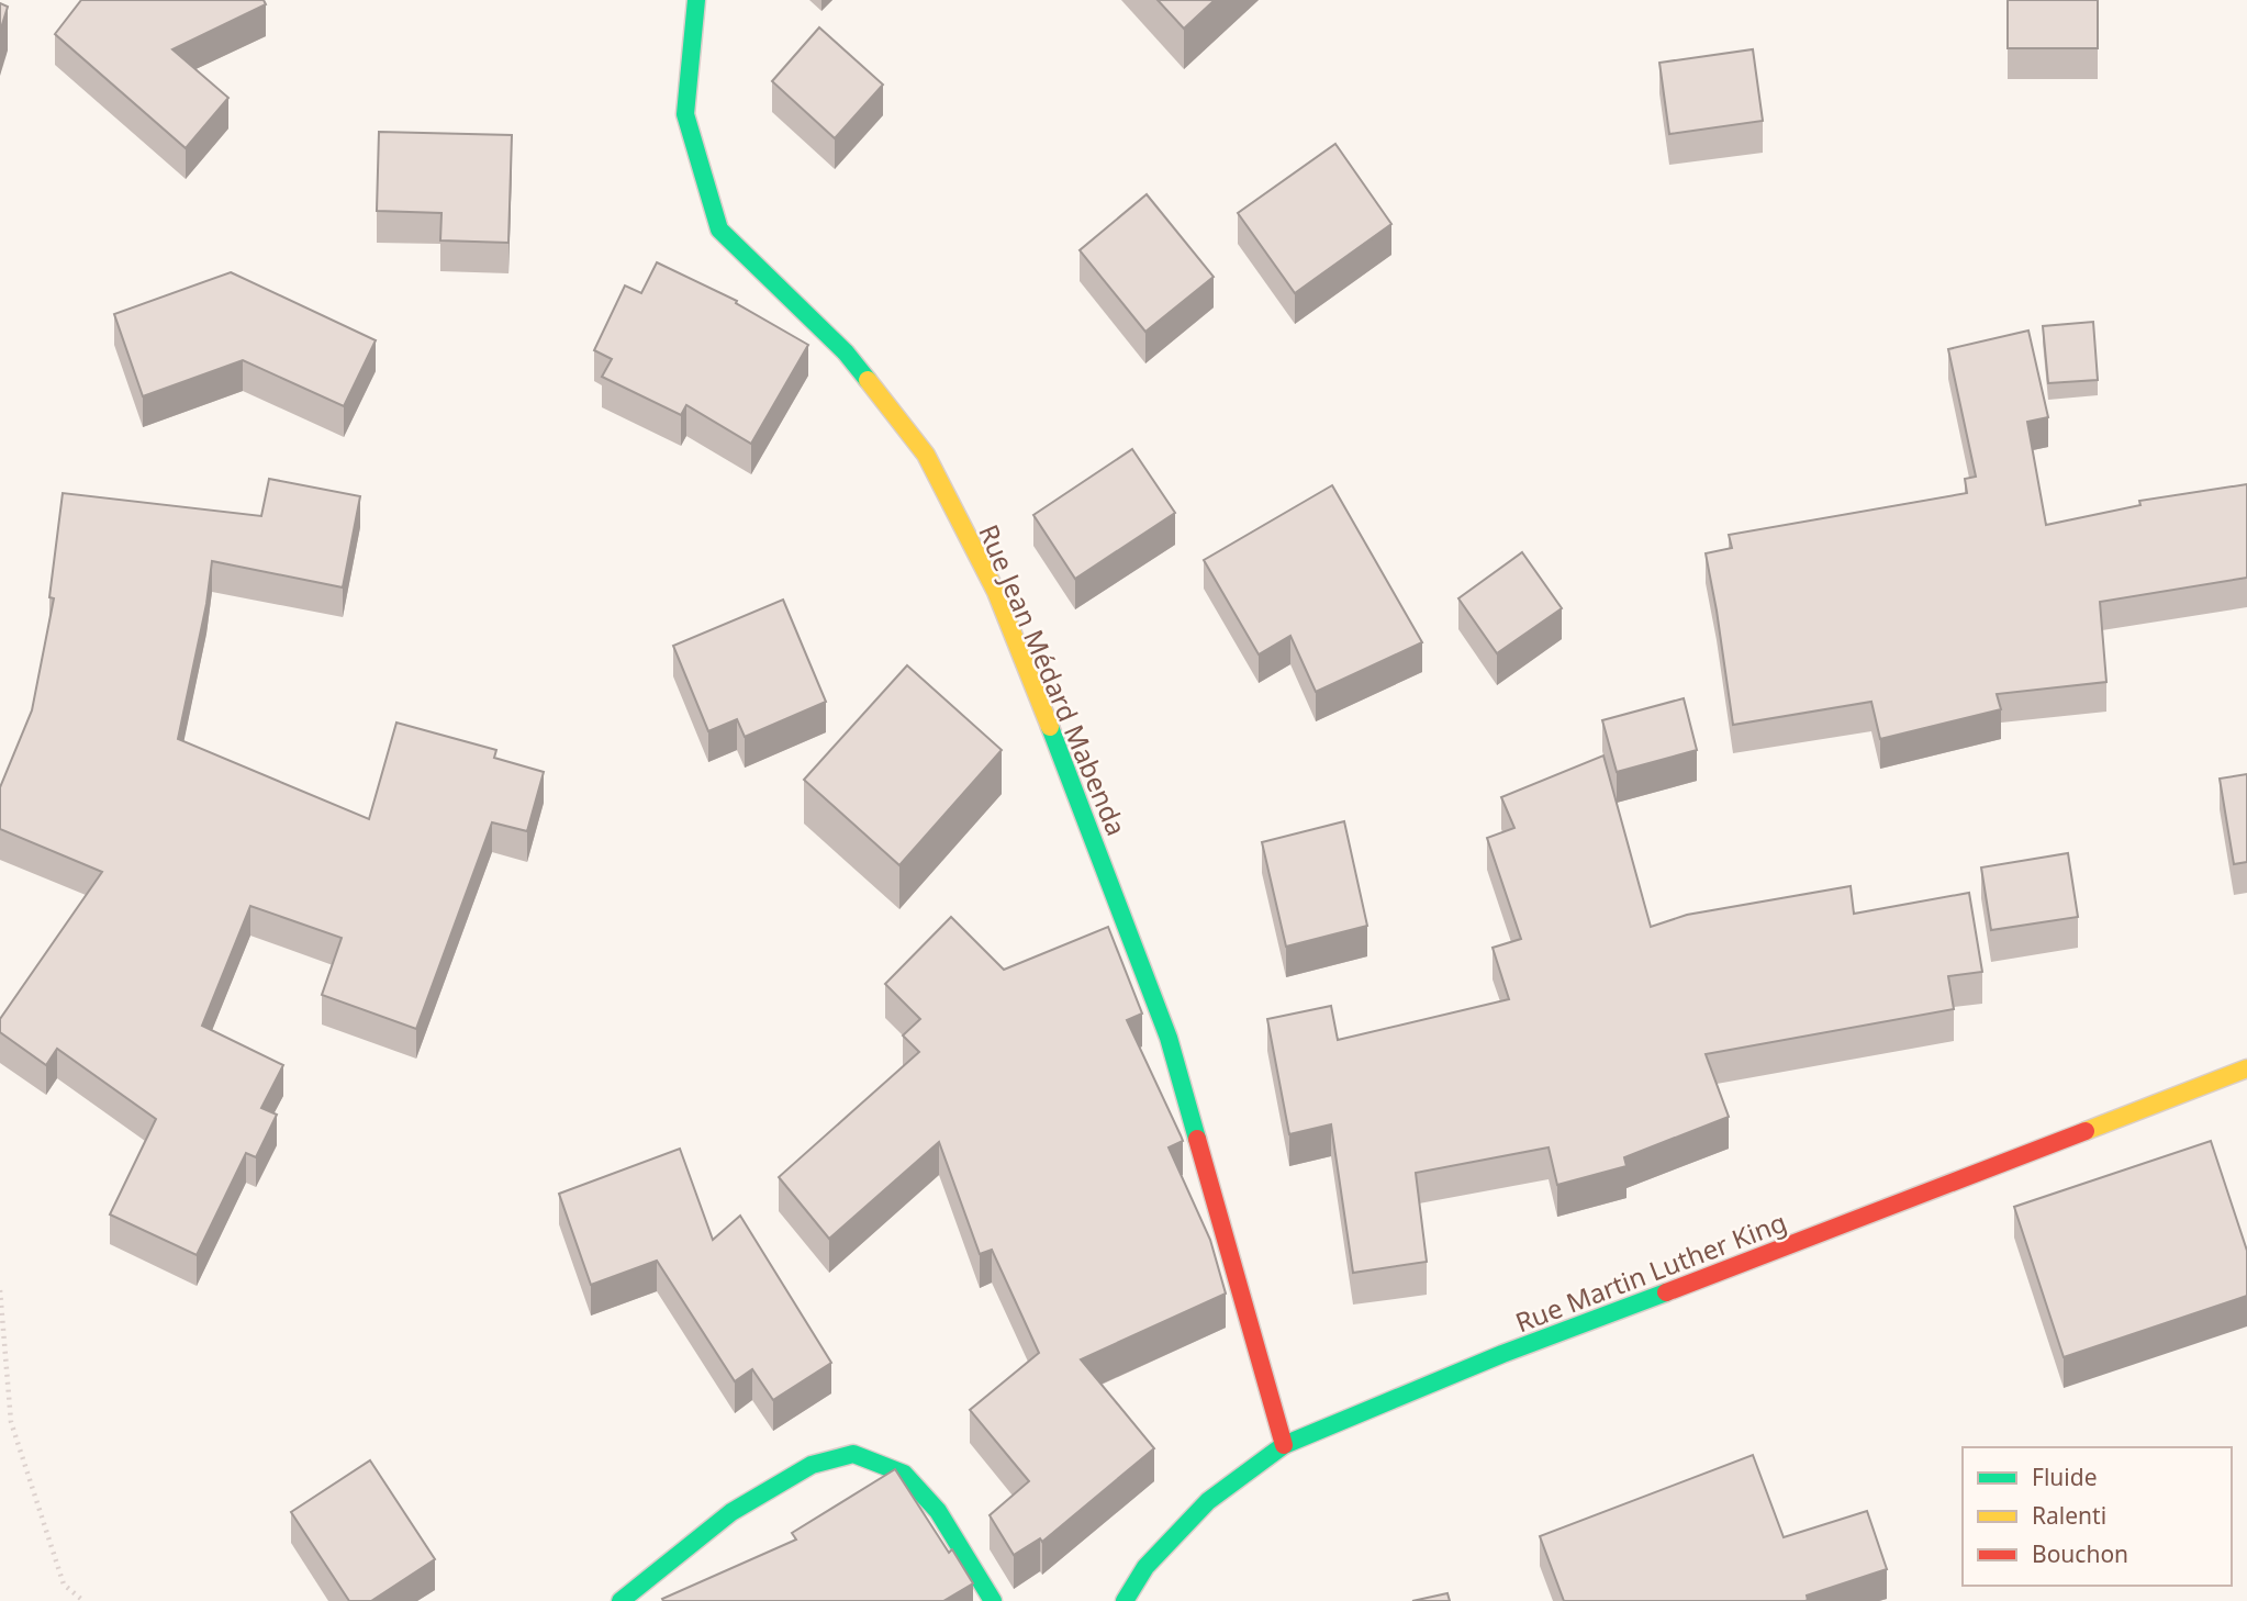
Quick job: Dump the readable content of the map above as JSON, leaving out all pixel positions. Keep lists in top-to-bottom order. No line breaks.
{"streets":{"street":["Rue Jean Médard Mabenda","Rue Martin Luther King"]},"crossings":[["Rue Jean Médard Mabenda","Rue Martin Luther King"]],"legend":["Fluide","Ralenti","Bouchon"]}
